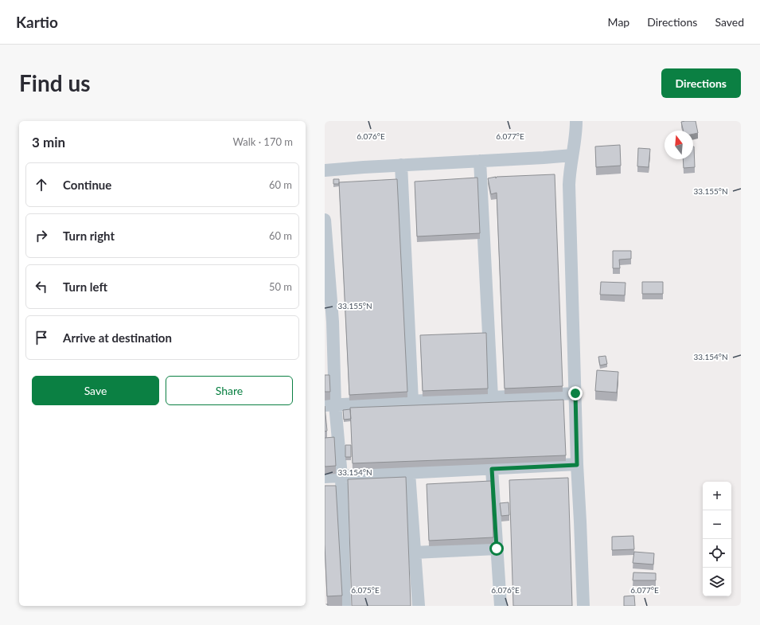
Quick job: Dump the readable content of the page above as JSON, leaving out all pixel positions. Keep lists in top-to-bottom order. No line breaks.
{"north":"top","page":{"header":"Kartio","nav":["Map","Directions","Saved"],"buttons":["Directions",["Save","Share"]],"title":"Find us","heading":["3 min","Walk · 170 m"],"list":[["Continue","60 m"],["Turn right","60 m"],["Turn left","50 m"],"Arrive at destination"],"map_buttons":["+","−"]},"coordinates":["6.076°E","6.077°E","33.155°N","33.154°N","6.075°E"]}
